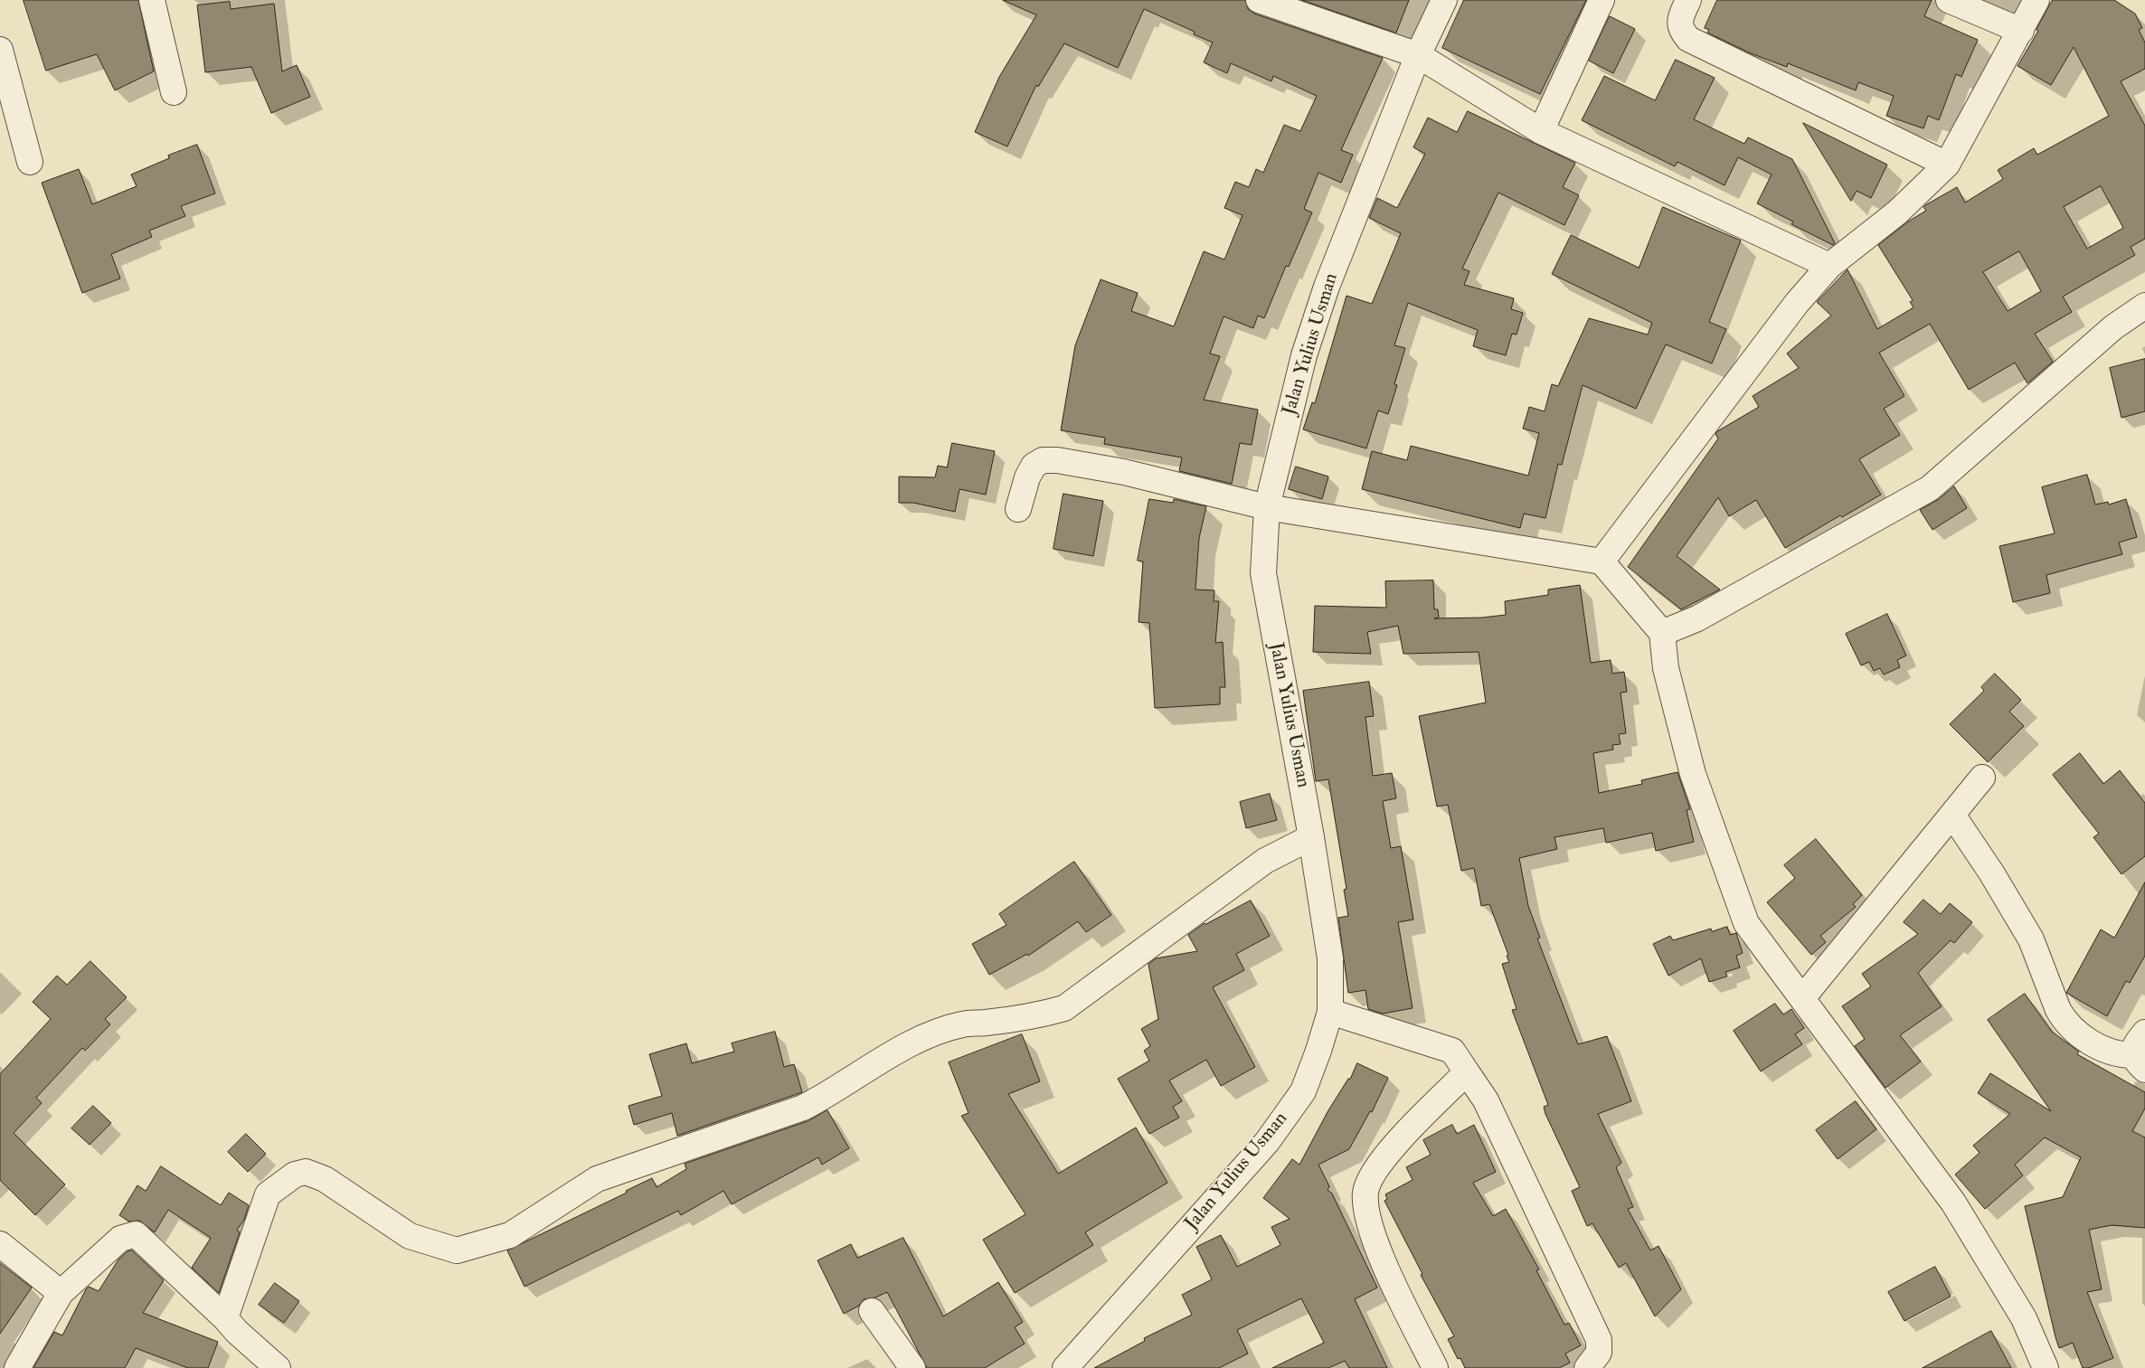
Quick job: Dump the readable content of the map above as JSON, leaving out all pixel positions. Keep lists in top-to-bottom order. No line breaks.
{"streets":{"street":["Jalan Yulius Usman"]}}
